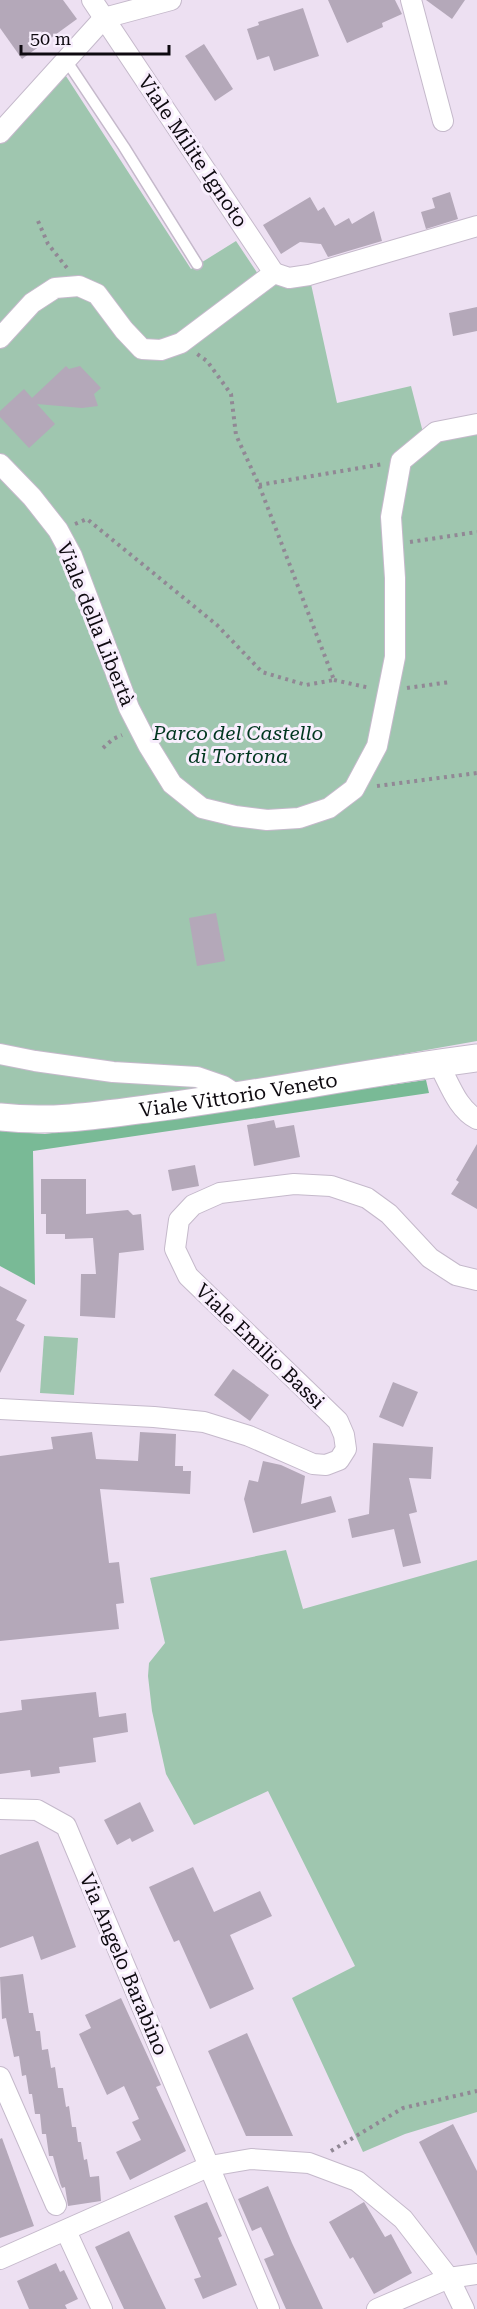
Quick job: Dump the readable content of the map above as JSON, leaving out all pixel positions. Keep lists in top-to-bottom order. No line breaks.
{"streets":{"street":["Viale Milite Ignoto","Viale della Libertà","Viale Vittorio Veneto","Viale Emilio Bassi","Via Angelo Barabino"]},"parks":["Parco del Castello di Tortona"],"scale_bar":"50 m"}
